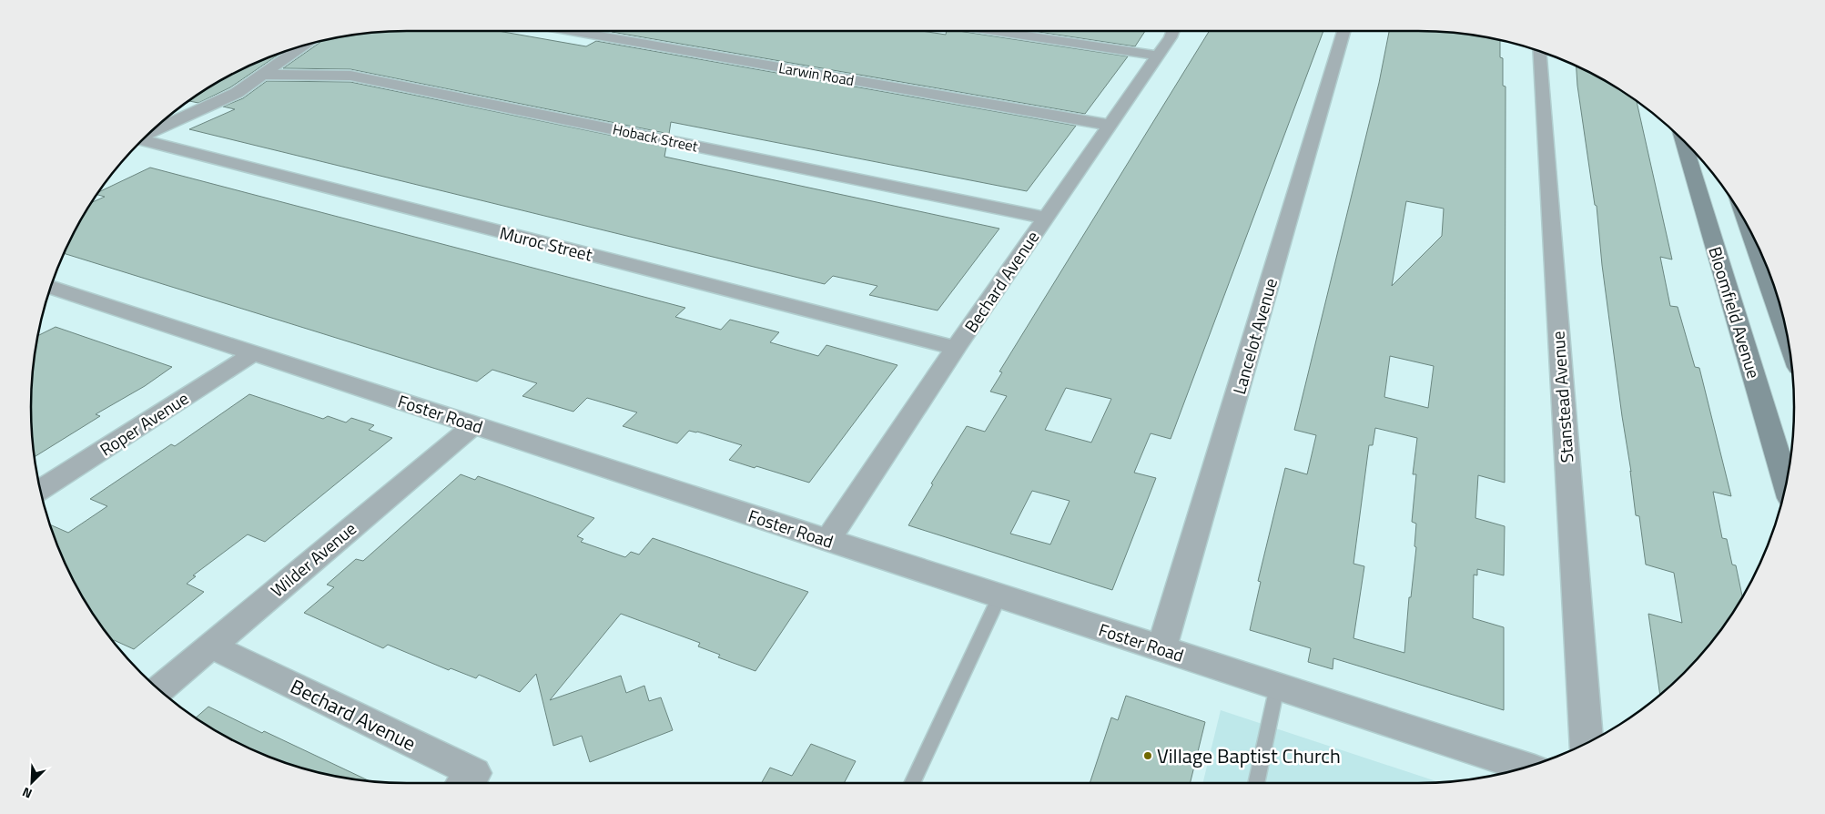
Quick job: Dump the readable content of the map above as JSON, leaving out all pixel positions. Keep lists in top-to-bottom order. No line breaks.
{"streets":{"main road":["Bloomfield Avenue"],"street":["Larwin Road","Hoback Street","Muroc Street","Bechard Avenue","Lancelot Avenue","Stanstead Avenue","Foster Road","Roper Avenue","Wilder Avenue"]},"crossings":[["Larwin Road","Bechard Avenue"],["Hoback Street","Bechard Avenue"],["Muroc Street","Bechard Avenue"],["Bechard Avenue","Foster Road"],["Bechard Avenue","Wilder Avenue"],["Lancelot Avenue","Foster Road"],["Foster Road","Roper Avenue"],["Foster Road","Wilder Avenue"]],"places":["Village Baptist Church"],"north":"bottom left"}
